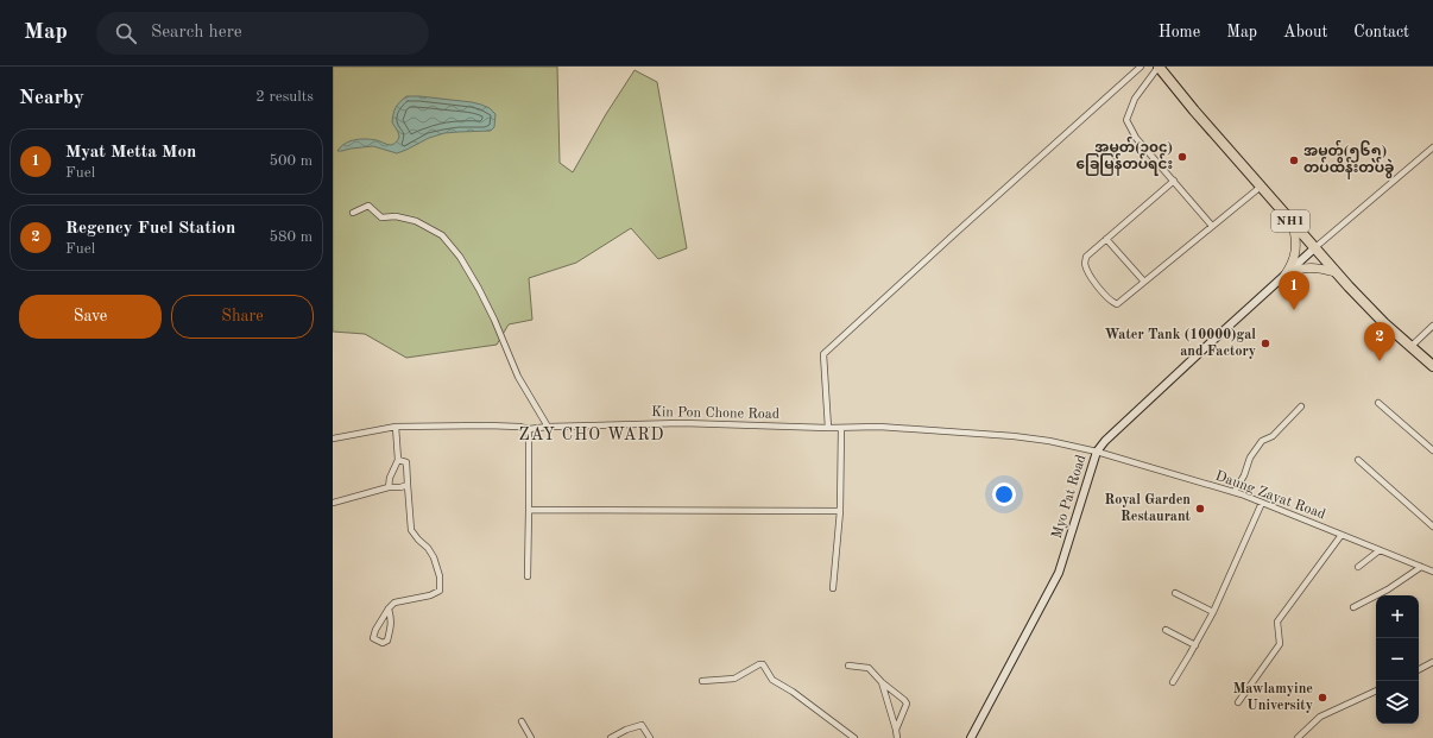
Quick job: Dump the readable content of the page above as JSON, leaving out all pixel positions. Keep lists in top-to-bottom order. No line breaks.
{"streets":{"highway":["NH1"],"main road":["Myo Pat Road"],"street":["Kin Pon Chone Road","Daung Zayat Road"]},"crossings":[["NH1","Myo Pat Road"],["Kin Pon Chone Road","Daung Zayat Road"],["Kin Pon Chone Road","Myo Pat Road"],["Daung Zayat Road","Myo Pat Road"]],"districts":["ZAY CHO WARD"],"places":["အမှတ်(၁၀၄) ခြေမြန်တပ်ရင်း","အမှတ်(၅၆၅) တပ်ထိန်းတပ်ခွဲ","Water Tank (10000)gal and Factory","Royal Garden Restaurant","Mawlamyine University"],"page":{"header":"Map","search":"Search here","nav":["Home","Map","About","Contact"],"heading":["Nearby","2 results"],"list":[{"mark":"1","name":"Myat Metta Mon","note":"Fuel","value":"500 m"},{"mark":"2","name":"Regency Fuel Station","note":"Fuel","value":"580 m"}],"pins":["1","2"],"buttons":["Save","Share"],"map_buttons":["+","−"]}}
